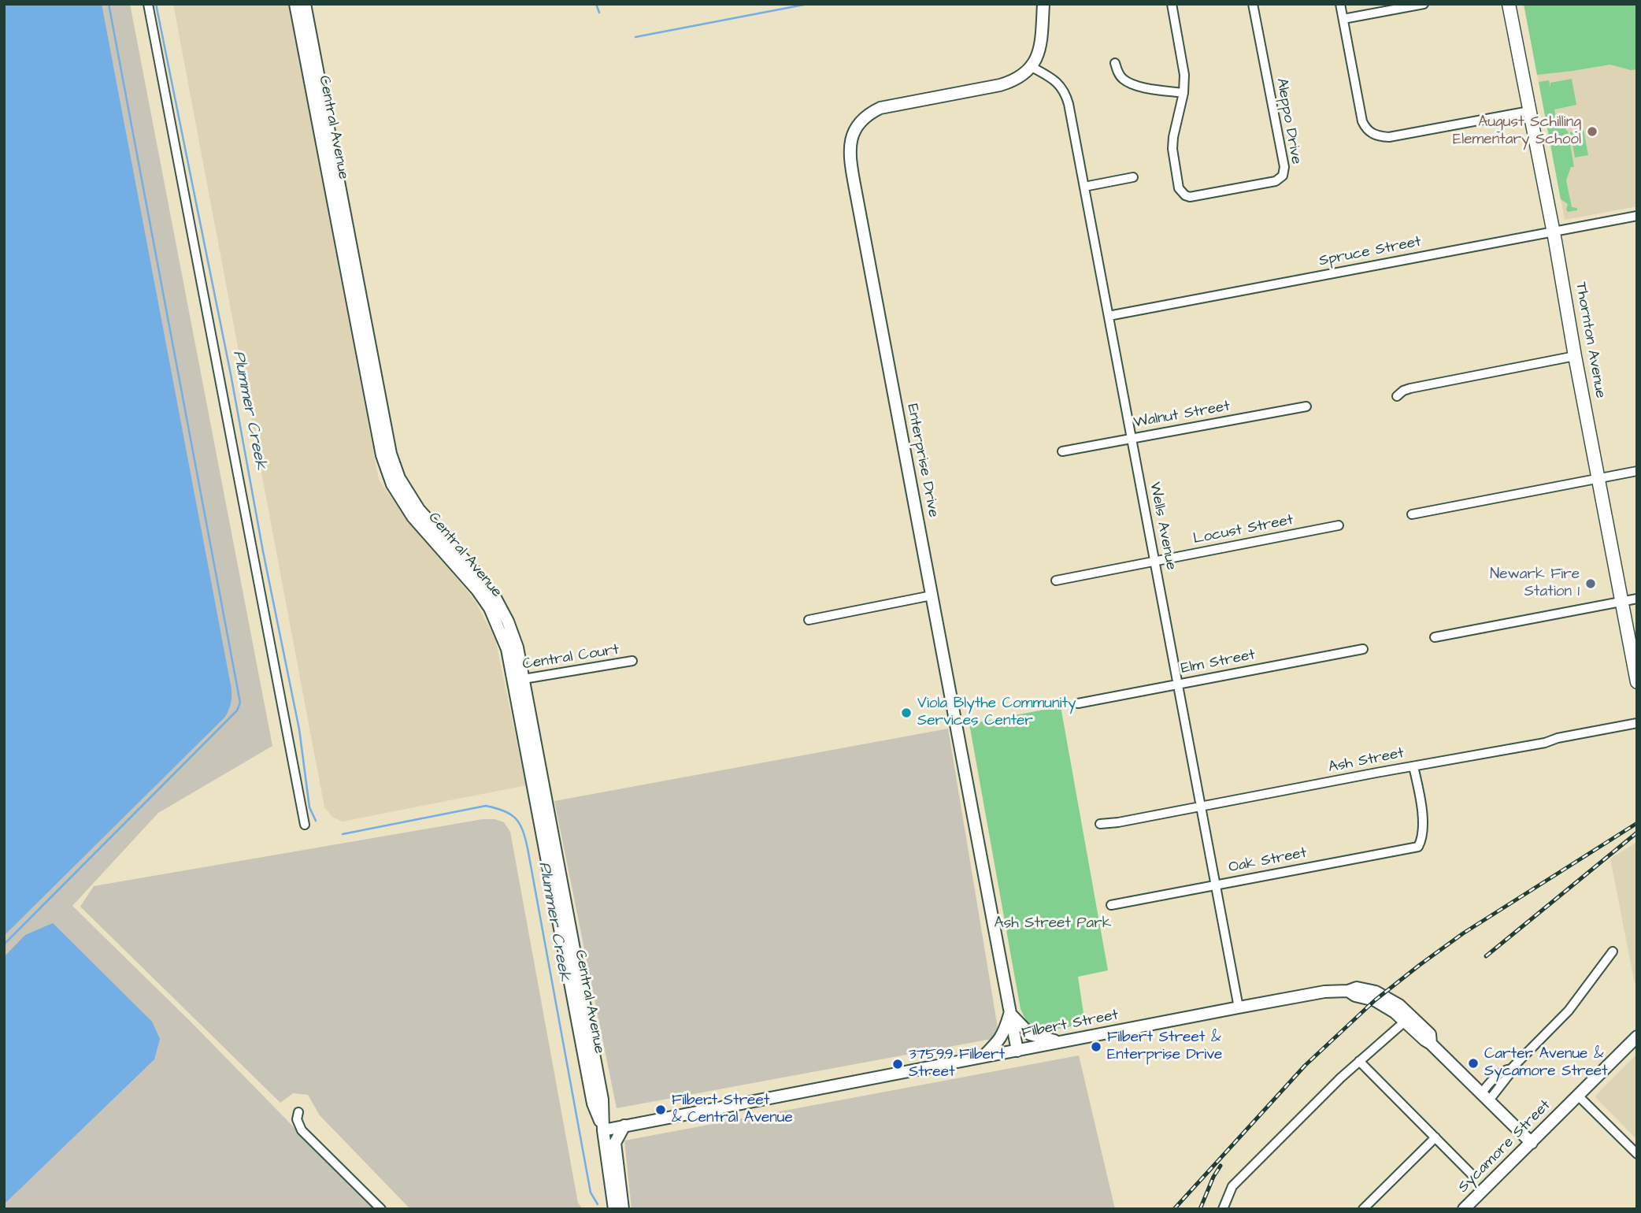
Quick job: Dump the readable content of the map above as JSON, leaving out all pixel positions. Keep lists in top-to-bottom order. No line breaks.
{"streets":{"main road":["Thornton Avenue"],"street":["Aleppo Drive","Central Avenue","Spruce Street","Walnut Street","Enterprise Drive","Wells Avenue","Locust Street","Central Court","Elm Street","Ash Street","Oak Street","Filbert Street","Sycamore Street"]},"crossings":[["Central Avenue","Central Court"],["Central Avenue","Filbert Street"],["Spruce Street","Thornton Avenue"],["Spruce Street","Wells Avenue"],["Walnut Street","Wells Avenue"],["Enterprise Drive","Wells Avenue"],["Enterprise Drive","Filbert Street"],["Wells Avenue","Locust Street"],["Wells Avenue","Elm Street"],["Wells Avenue","Ash Street"],["Wells Avenue","Oak Street"],["Wells Avenue","Filbert Street"],["Ash Street","Oak Street"]],"water":["Plummer Creek"],"parks":["Ash Street Park"],"places":["August Schilling Elementary School","Newark Fire Station 1","Viola Blythe Community Services Center","Filbert Street & Enterprise Drive","Carter Avenue & Sycamore Street","37599 Filbert Street","Filbert Street & Central Avenue"]}
